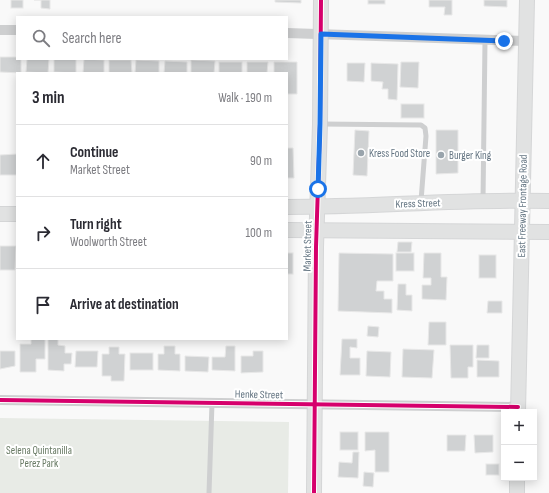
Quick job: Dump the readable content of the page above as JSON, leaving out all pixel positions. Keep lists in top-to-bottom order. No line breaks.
{"streets":{"street":["Kress Street","East Freeway Frontage Road","Market Street","Henke Street"]},"crossings":[["Kress Street","East Freeway Frontage Road"],["Kress Street","Market Street"],["Market Street","Henke Street"]],"parks":["Selena Quintanilla Perez Park"],"places":["Kress Food Store","Burger King"],"page":{"search":"Search here","heading":["3 min","Walk · 190 m"],"list":[["Continue","Market Street","90 m"],["Turn right","Woolworth Street","100 m"],"Arrive at destination"],"map_buttons":["+","−"]}}
